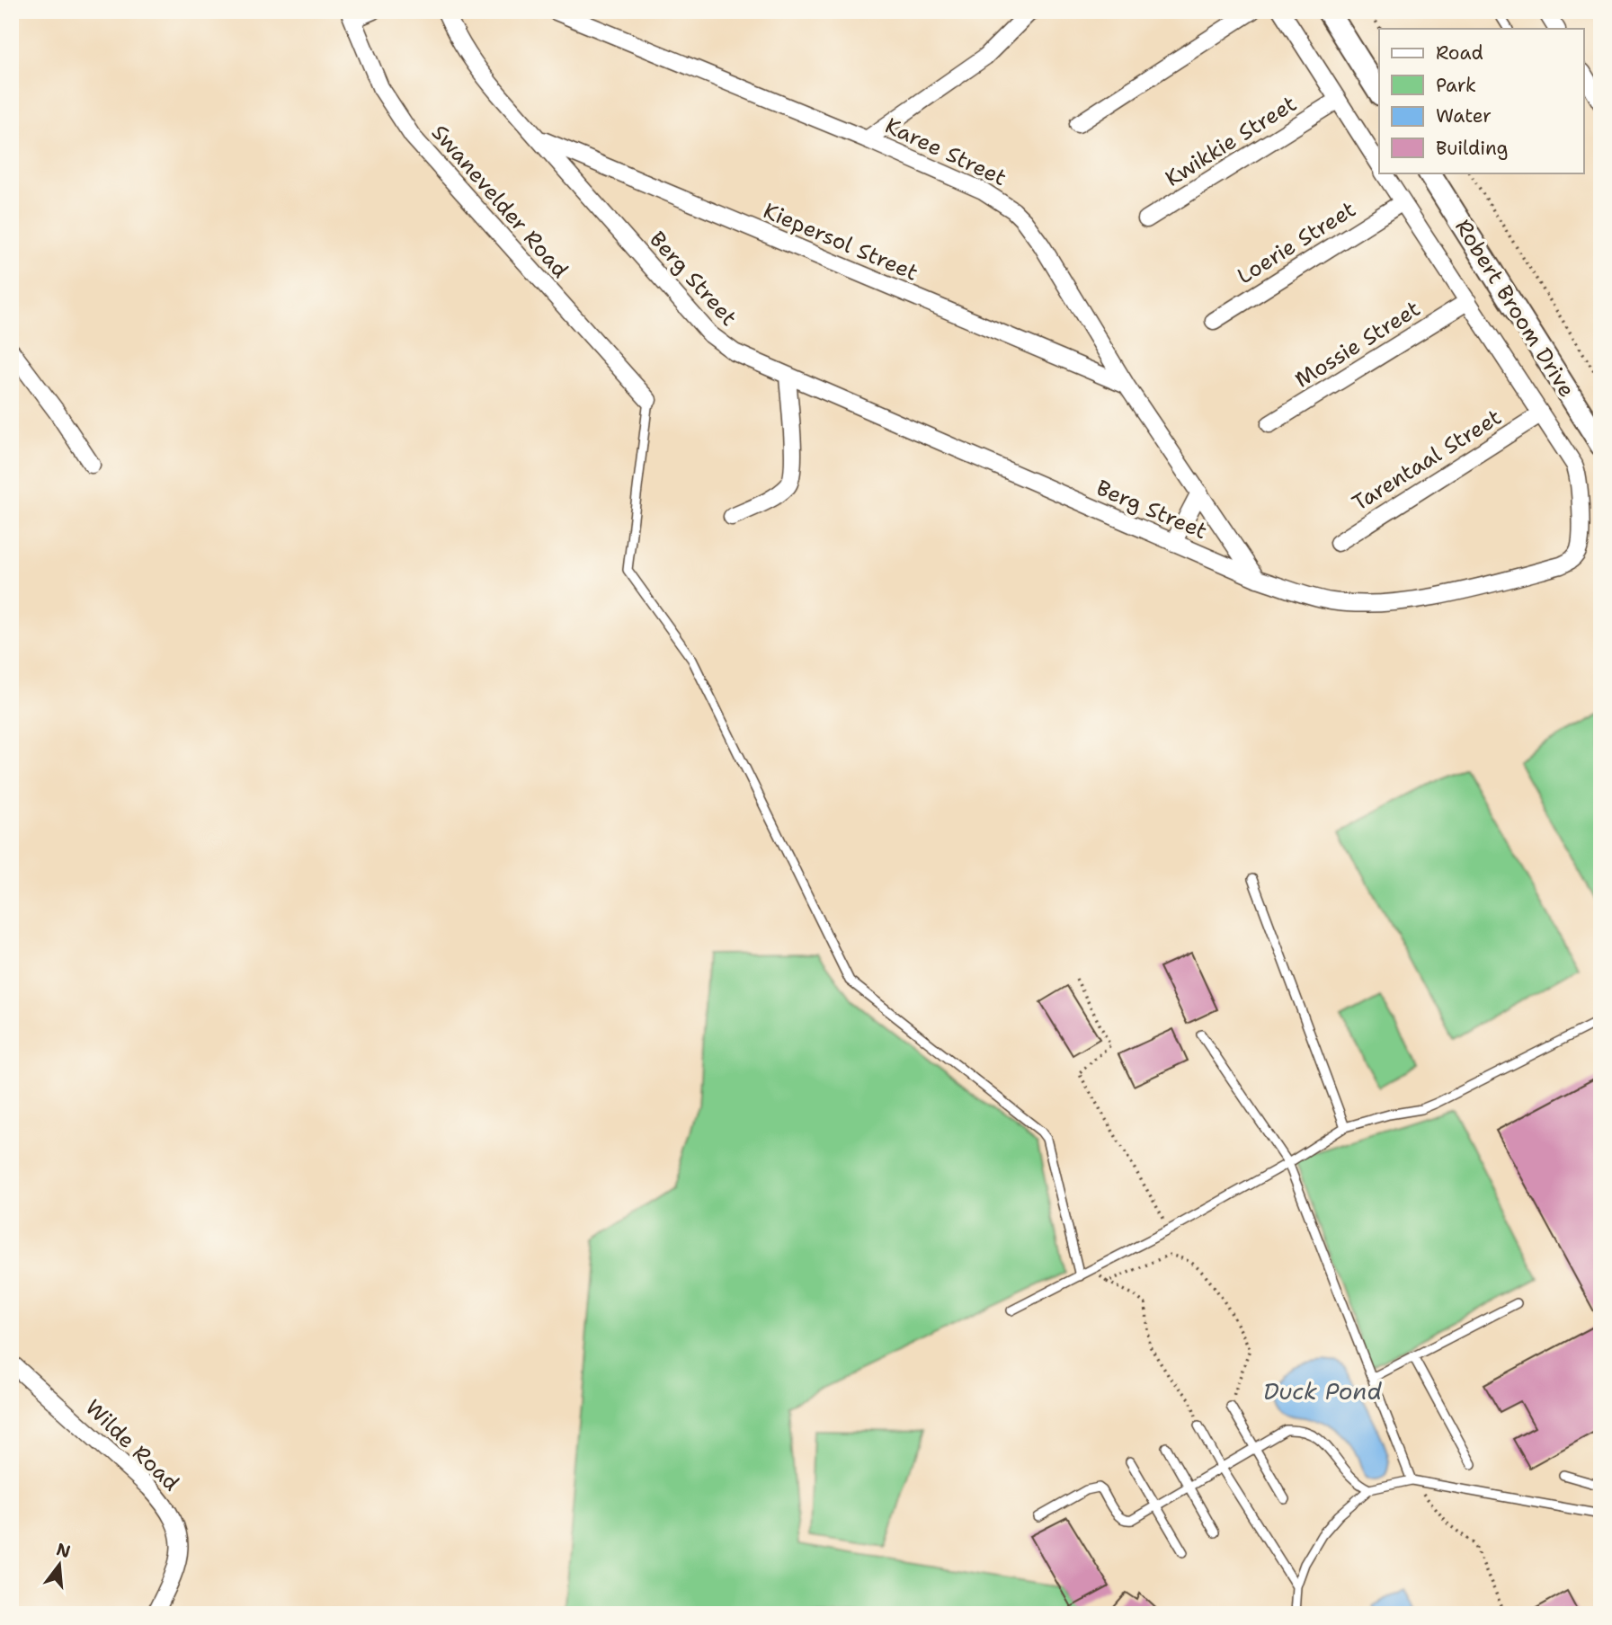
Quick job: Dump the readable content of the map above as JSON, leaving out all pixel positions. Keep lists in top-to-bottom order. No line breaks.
{"streets":{"street":["Kwikkie Street","Karee Street","Swanevelder Road","Kiepersol Street","Loerie Street","Berg Street","Robert Broom Drive","Mossie Street","Tarentaal Street","Wilde Road"]},"crossings":[["Kwikkie Street","Berg Street"],["Karee Street","Kiepersol Street"],["Karee Street","Berg Street"],["Kiepersol Street","Berg Street"],["Loerie Street","Berg Street"],["Berg Street","Mossie Street"],["Berg Street","Tarentaal Street"]],"water":["Duck Pond"],"legend":["Road","Park","Water","Building"],"north":"top"}
